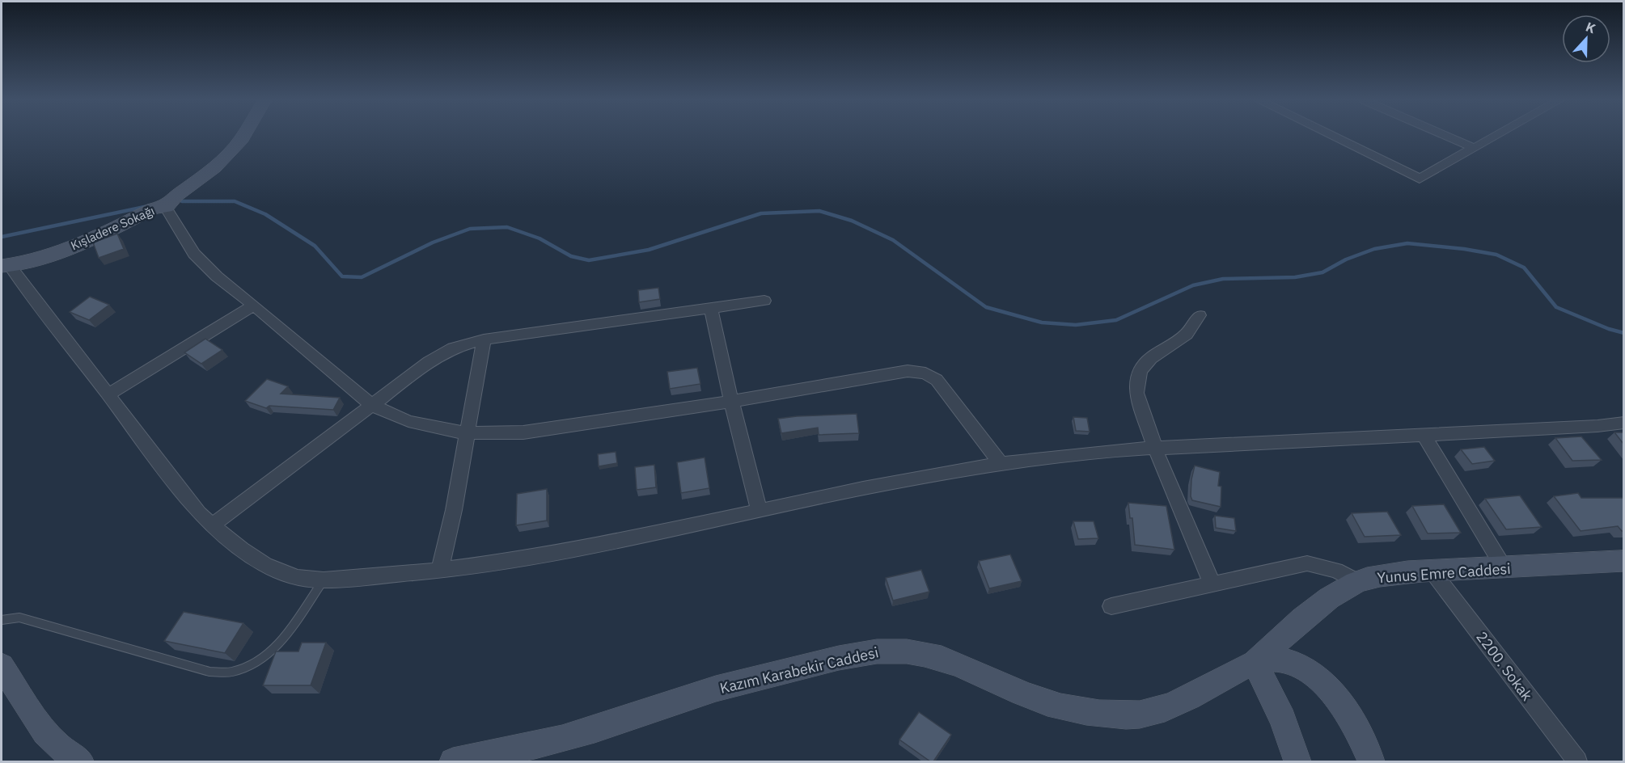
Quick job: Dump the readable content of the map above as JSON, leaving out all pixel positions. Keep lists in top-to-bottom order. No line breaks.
{"streets":{"street":["Kışladere Sokağı","Yunus Emre Caddesi","2200. Sokak","Kazım Karabekir Caddesi"]},"crossings":[["Yunus Emre Caddesi","2200. Sokak"],["Yunus Emre Caddesi","Kazım Karabekir Caddesi"]],"north":"top"}
